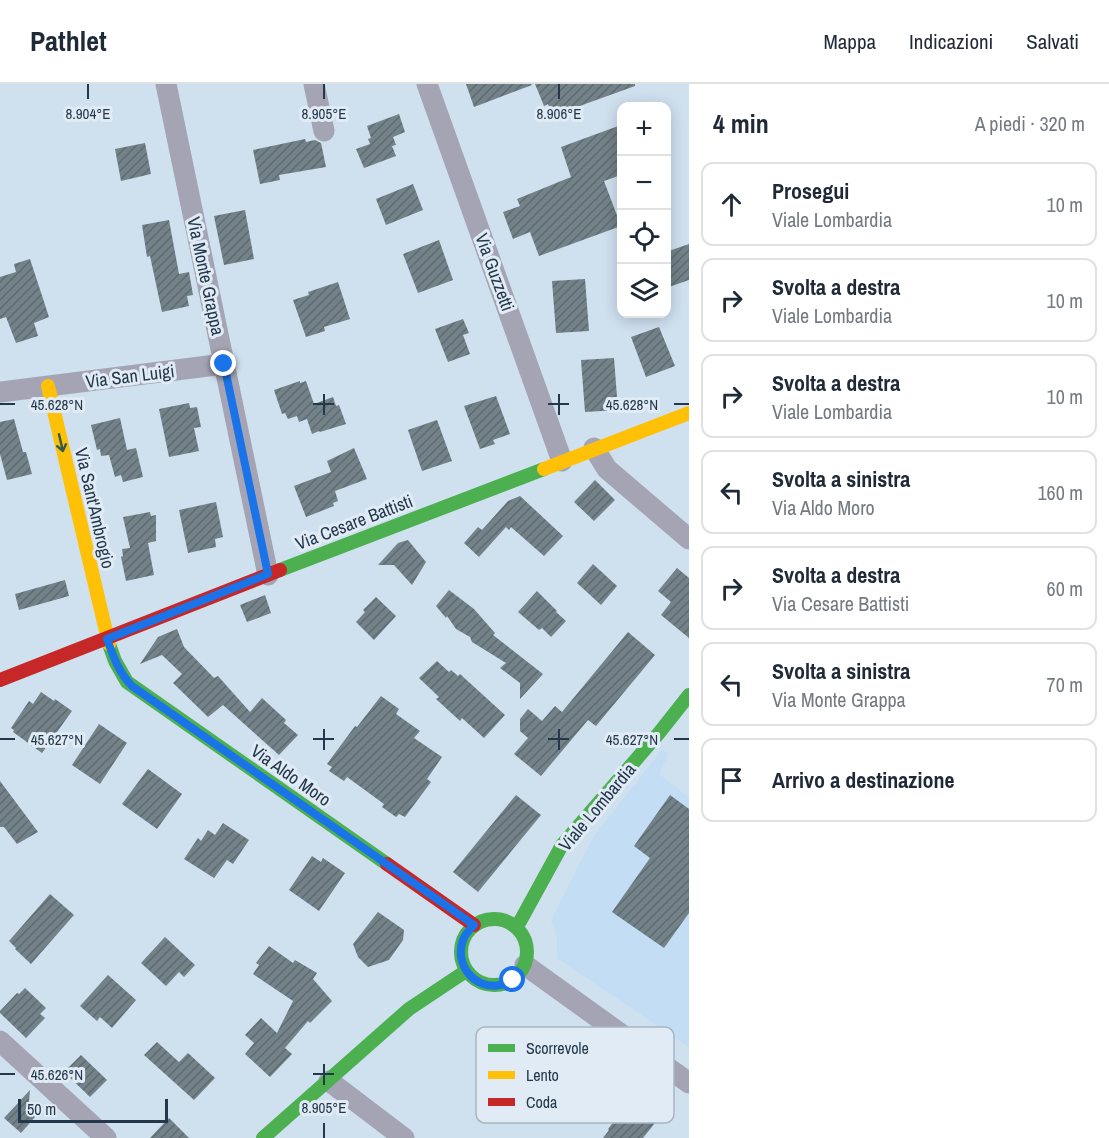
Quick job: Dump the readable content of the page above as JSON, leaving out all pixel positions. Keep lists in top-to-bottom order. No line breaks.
{"streets":{"street":["Via Guzzetti","Via Monte Grappa","Via San Luigi","Via Sant'Ambrogio","Via Cesare Battisti","Via Aldo Moro","Viale Lombardia"]},"crossings":[["Via Guzzetti","Via Cesare Battisti"],["Via Monte Grappa","Via San Luigi"],["Via Monte Grappa","Via Cesare Battisti"],["Via San Luigi","Via Sant'Ambrogio"],["Via Sant'Ambrogio","Via Cesare Battisti"],["Via Sant'Ambrogio","Via Aldo Moro"],["Via Cesare Battisti","Via Aldo Moro"],["Via Aldo Moro","Viale Lombardia"]],"one_way":["Via Sant'Ambrogio"],"legend":["Scorrevole","Lento","Coda"],"scale_bar":"50 m","page":{"header":"Pathlet","nav":["Mappa","Indicazioni","Salvati"],"heading":["4 min","A piedi · 320 m"],"map_buttons":["+","−"],"list":[["Prosegui","Viale Lombardia","10 m"],["Svolta a destra","Viale Lombardia","10 m"],["Svolta a destra","Viale Lombardia","10 m"],["Svolta a sinistra","Via Aldo Moro","160 m"],["Svolta a destra","Via Cesare Battisti","60 m"],["Svolta a sinistra","Via Monte Grappa","70 m"],"Arrivo a destinazione"],"scale":"50 m"},"coordinates":["8.904°E","8.905°E","8.906°E","45.628°N","45.627°N","45.626°N"]}
